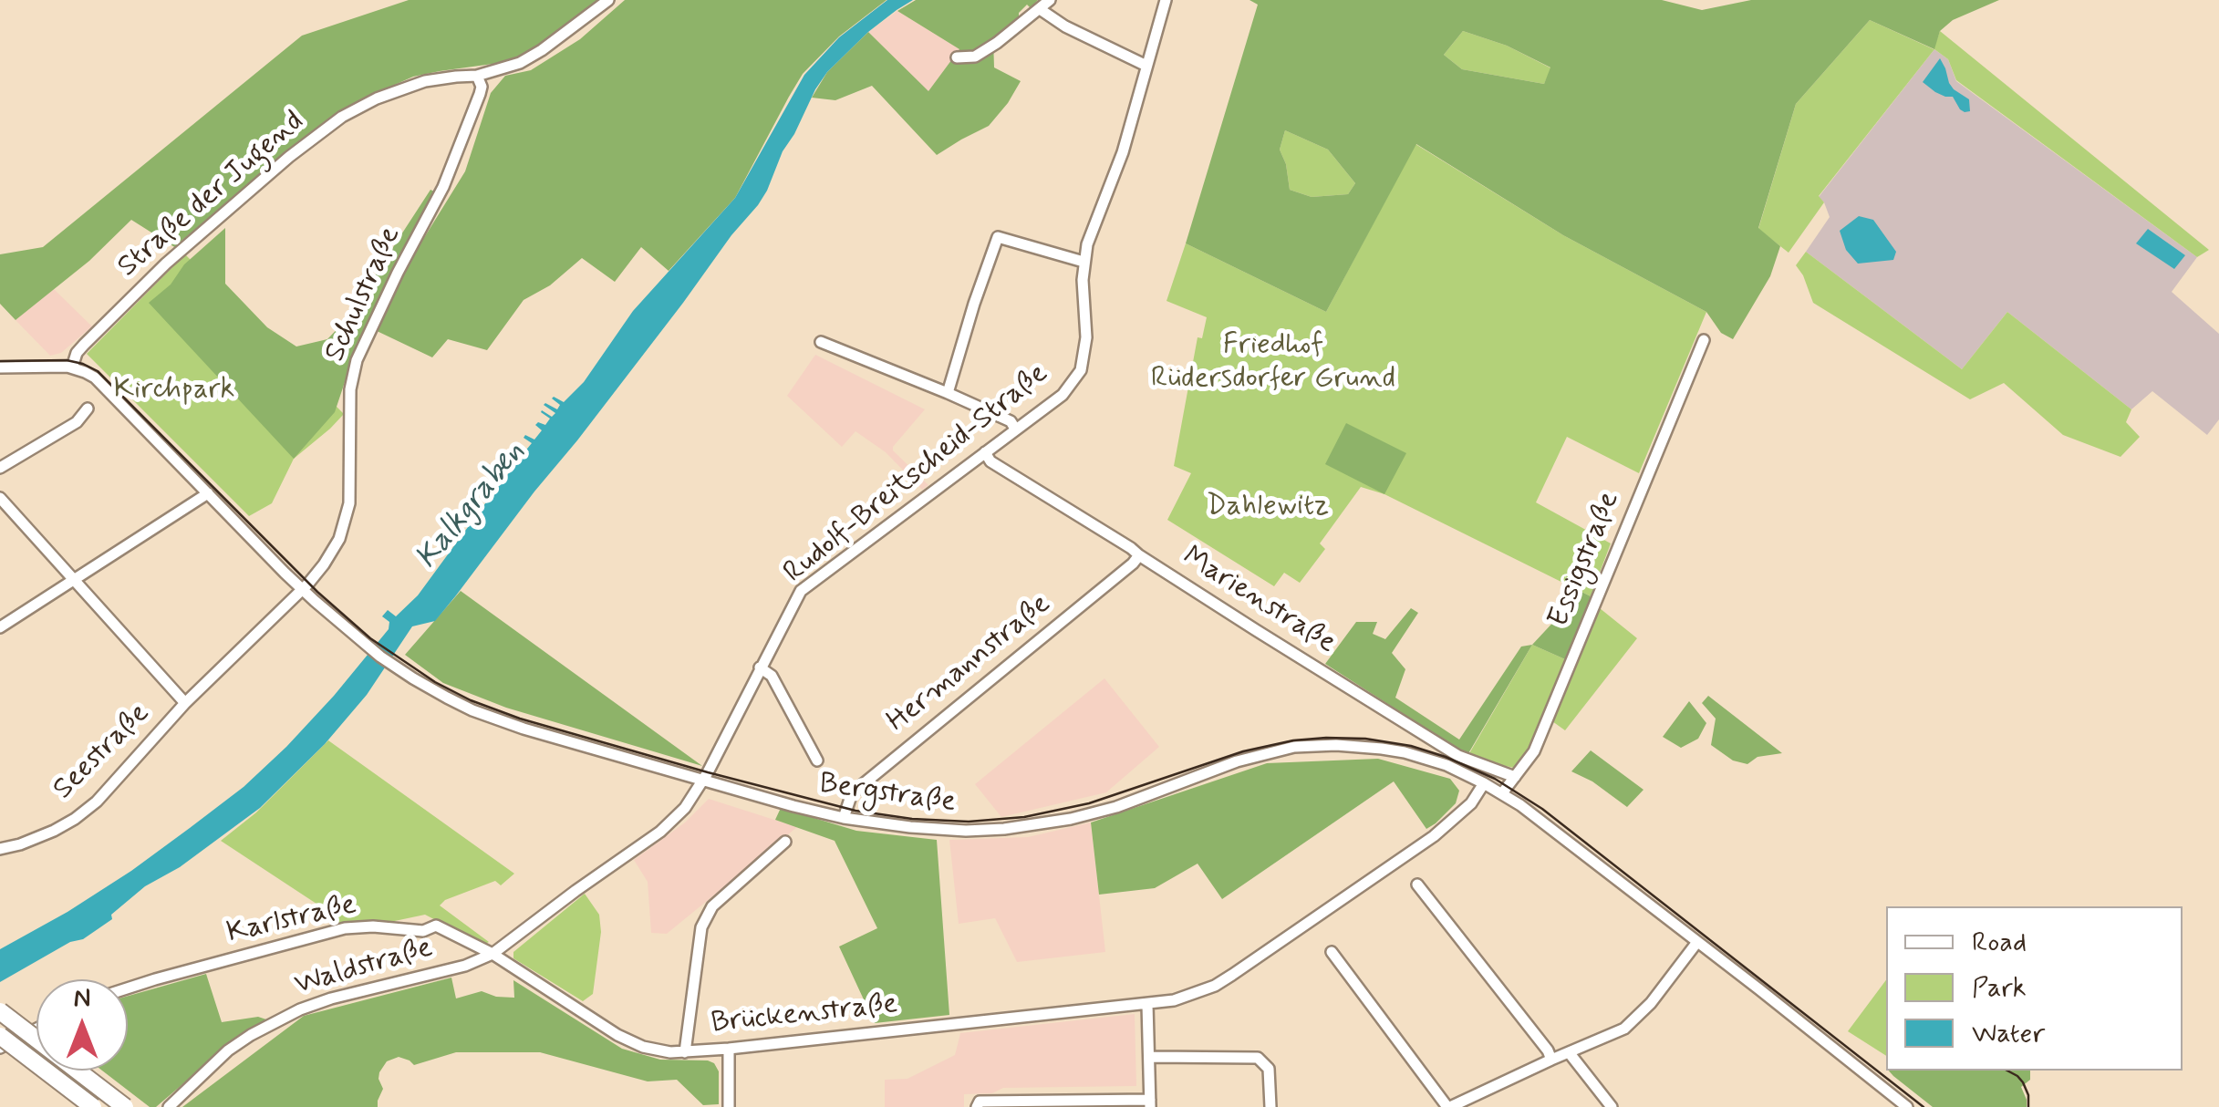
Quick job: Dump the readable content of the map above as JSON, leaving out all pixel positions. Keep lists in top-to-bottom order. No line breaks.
{"streets":{"street":["Straße der Jugend","Schulstraße","Rudolf-Breitscheid-Straße","Essigstraße","Marienstraße","Hermannstraße","Seestraße","Bergstraße","Karlstraße","Waldstraße","Brückenstraße"]},"crossings":[["Straße der Jugend","Schulstraße"],["Straße der Jugend","Bergstraße"],["Schulstraße","Seestraße"],["Schulstraße","Bergstraße"],["Rudolf-Breitscheid-Straße","Marienstraße"],["Rudolf-Breitscheid-Straße","Bergstraße"],["Rudolf-Breitscheid-Straße","Karlstraße"],["Rudolf-Breitscheid-Straße","Waldstraße"],["Rudolf-Breitscheid-Straße","Brückenstraße"],["Essigstraße","Marienstraße"],["Marienstraße","Hermannstraße"],["Hermannstraße","Bergstraße"],["Bergstraße","Brückenstraße"],["Karlstraße","Waldstraße"],["Karlstraße","Brückenstraße"],["Waldstraße","Brückenstraße"]],"water":["Kalkgraben"],"parks":["Friedhof Rüdersdorfer Grund","Kirchpark","Dahlewitz"],"legend":["Road","Park","Water"],"north":"top"}
